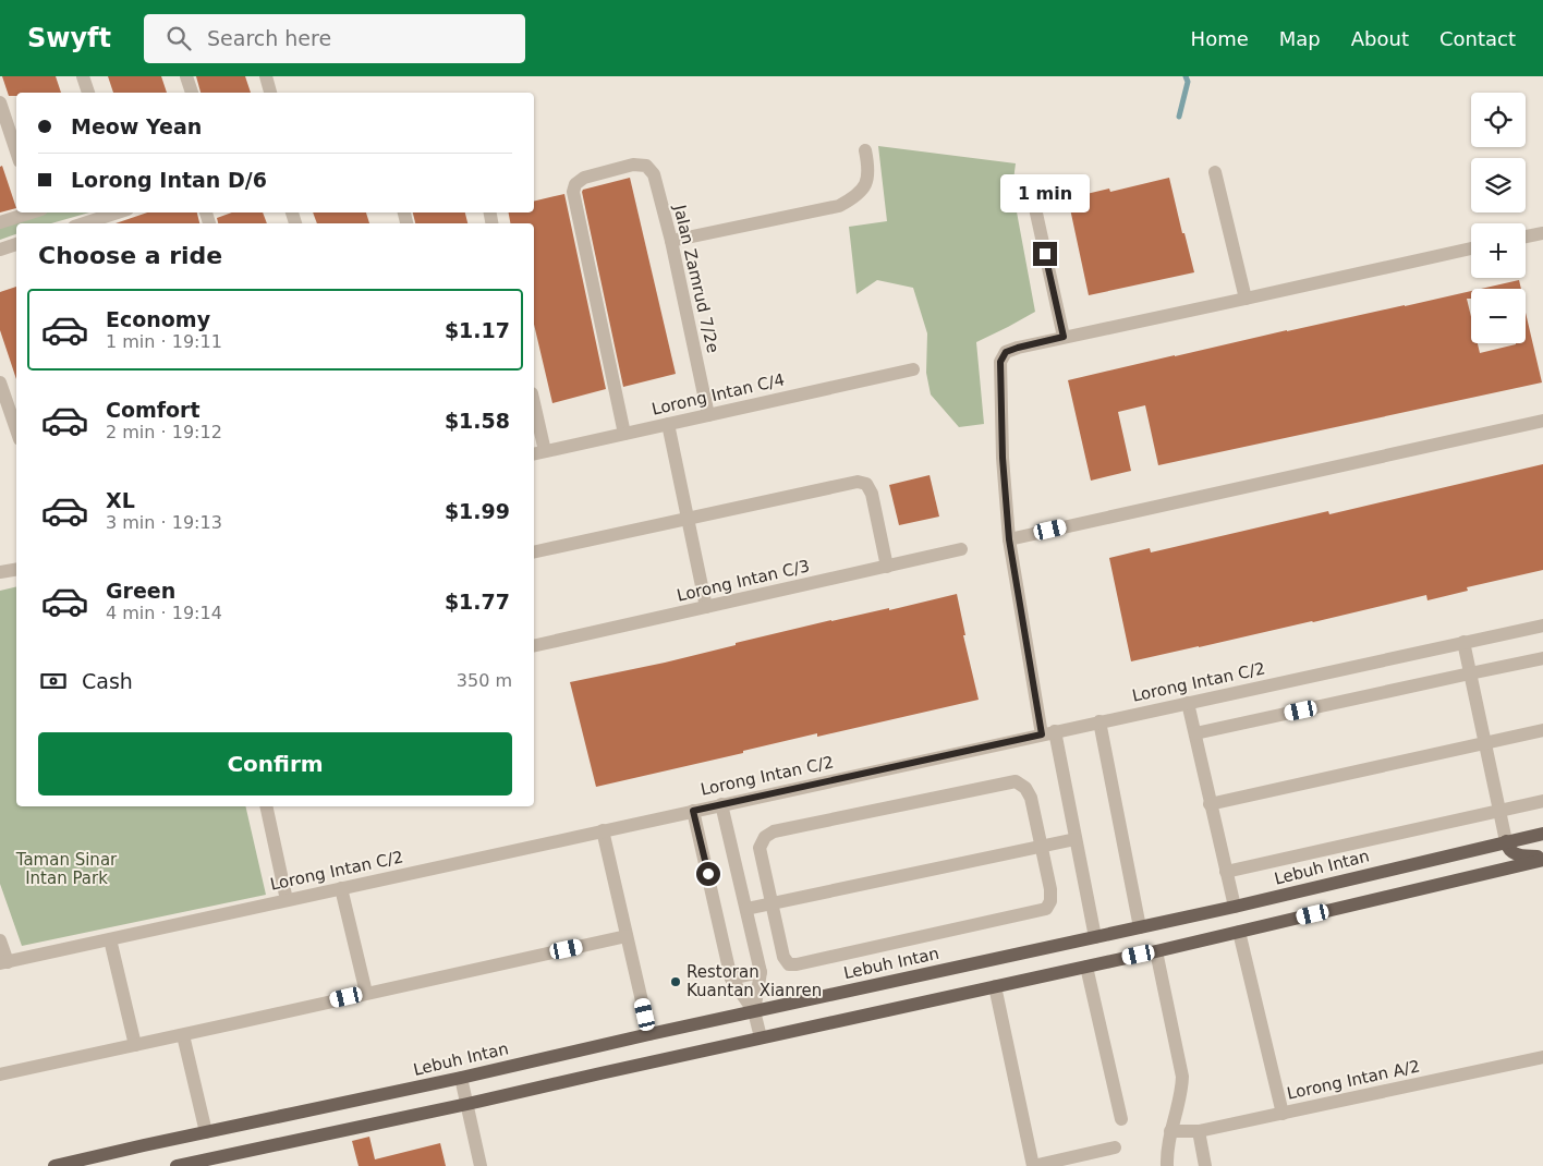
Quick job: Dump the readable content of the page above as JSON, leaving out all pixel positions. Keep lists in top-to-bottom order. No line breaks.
{"streets":{"main road":["Lebuh Intan"],"street":["Jalan Zamrud 7/2e","Lorong Intan C/4","Lorong Intan C/3","Lorong Intan C/2","Lorong Intan A/2"]},"crossings":[["Jalan Zamrud 7/2e","Lorong Intan C/4"]],"parks":["Taman Sinar Intan Park"],"places":["Restoran Kuantan Xianren"],"page":{"header":"Swyft","search":"Search here","nav":["Home","Map","About","Contact"],"map_buttons":["+","−"],"banner":["Meow Yean","Lorong Intan D/6"],"bubble":"1 min","heading":"Choose a ride","list":[{"name":"Economy","note":"1 min · 19:11","value":"$1.17"},{"name":"Comfort","note":"2 min · 19:12","value":"$1.58"},{"name":"XL","note":"3 min · 19:13","value":"$1.99"},{"name":"Green","note":"4 min · 19:14","value":"$1.77"}],"pay":["Cash","350 m"],"buttons":"Confirm"}}
